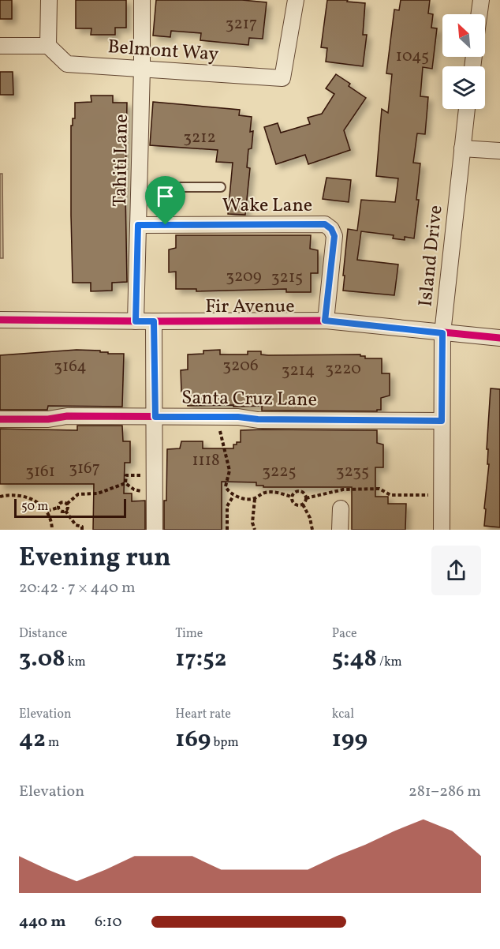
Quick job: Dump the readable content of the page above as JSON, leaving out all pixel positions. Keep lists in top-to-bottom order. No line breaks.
{"streets":{"street":["Belmont Way","Tahiti Lane","Wake Lane","Island Drive","Fir Avenue","Santa Cruz Lane"]},"crossings":[["Belmont Way","Tahiti Lane"],["Tahiti Lane","Wake Lane"],["Tahiti Lane","Fir Avenue"],["Wake Lane","Fir Avenue"],["Island Drive","Fir Avenue"],["Island Drive","Santa Cruz Lane"]],"house_numbers":["3217","1045","3212","3209","3215","3206","3164","3220","3214","1118","3167","3161","3225","3235"],"scale_bar":"50 m","north":"top left","page":{"scale":"50 m","heading":["Evening run","20:42 · 7 × 440 m"],"stats":[["Distance","3.08 km"],["Time","17:52"],["Pace","5:48 /km"],["Elevation","42 m"],["Heart rate","169 bpm"],["kcal","199"]],"chart":["Elevation","281–286 m"],"list":[{"name":"440 m","note":"6:10"}]}}
